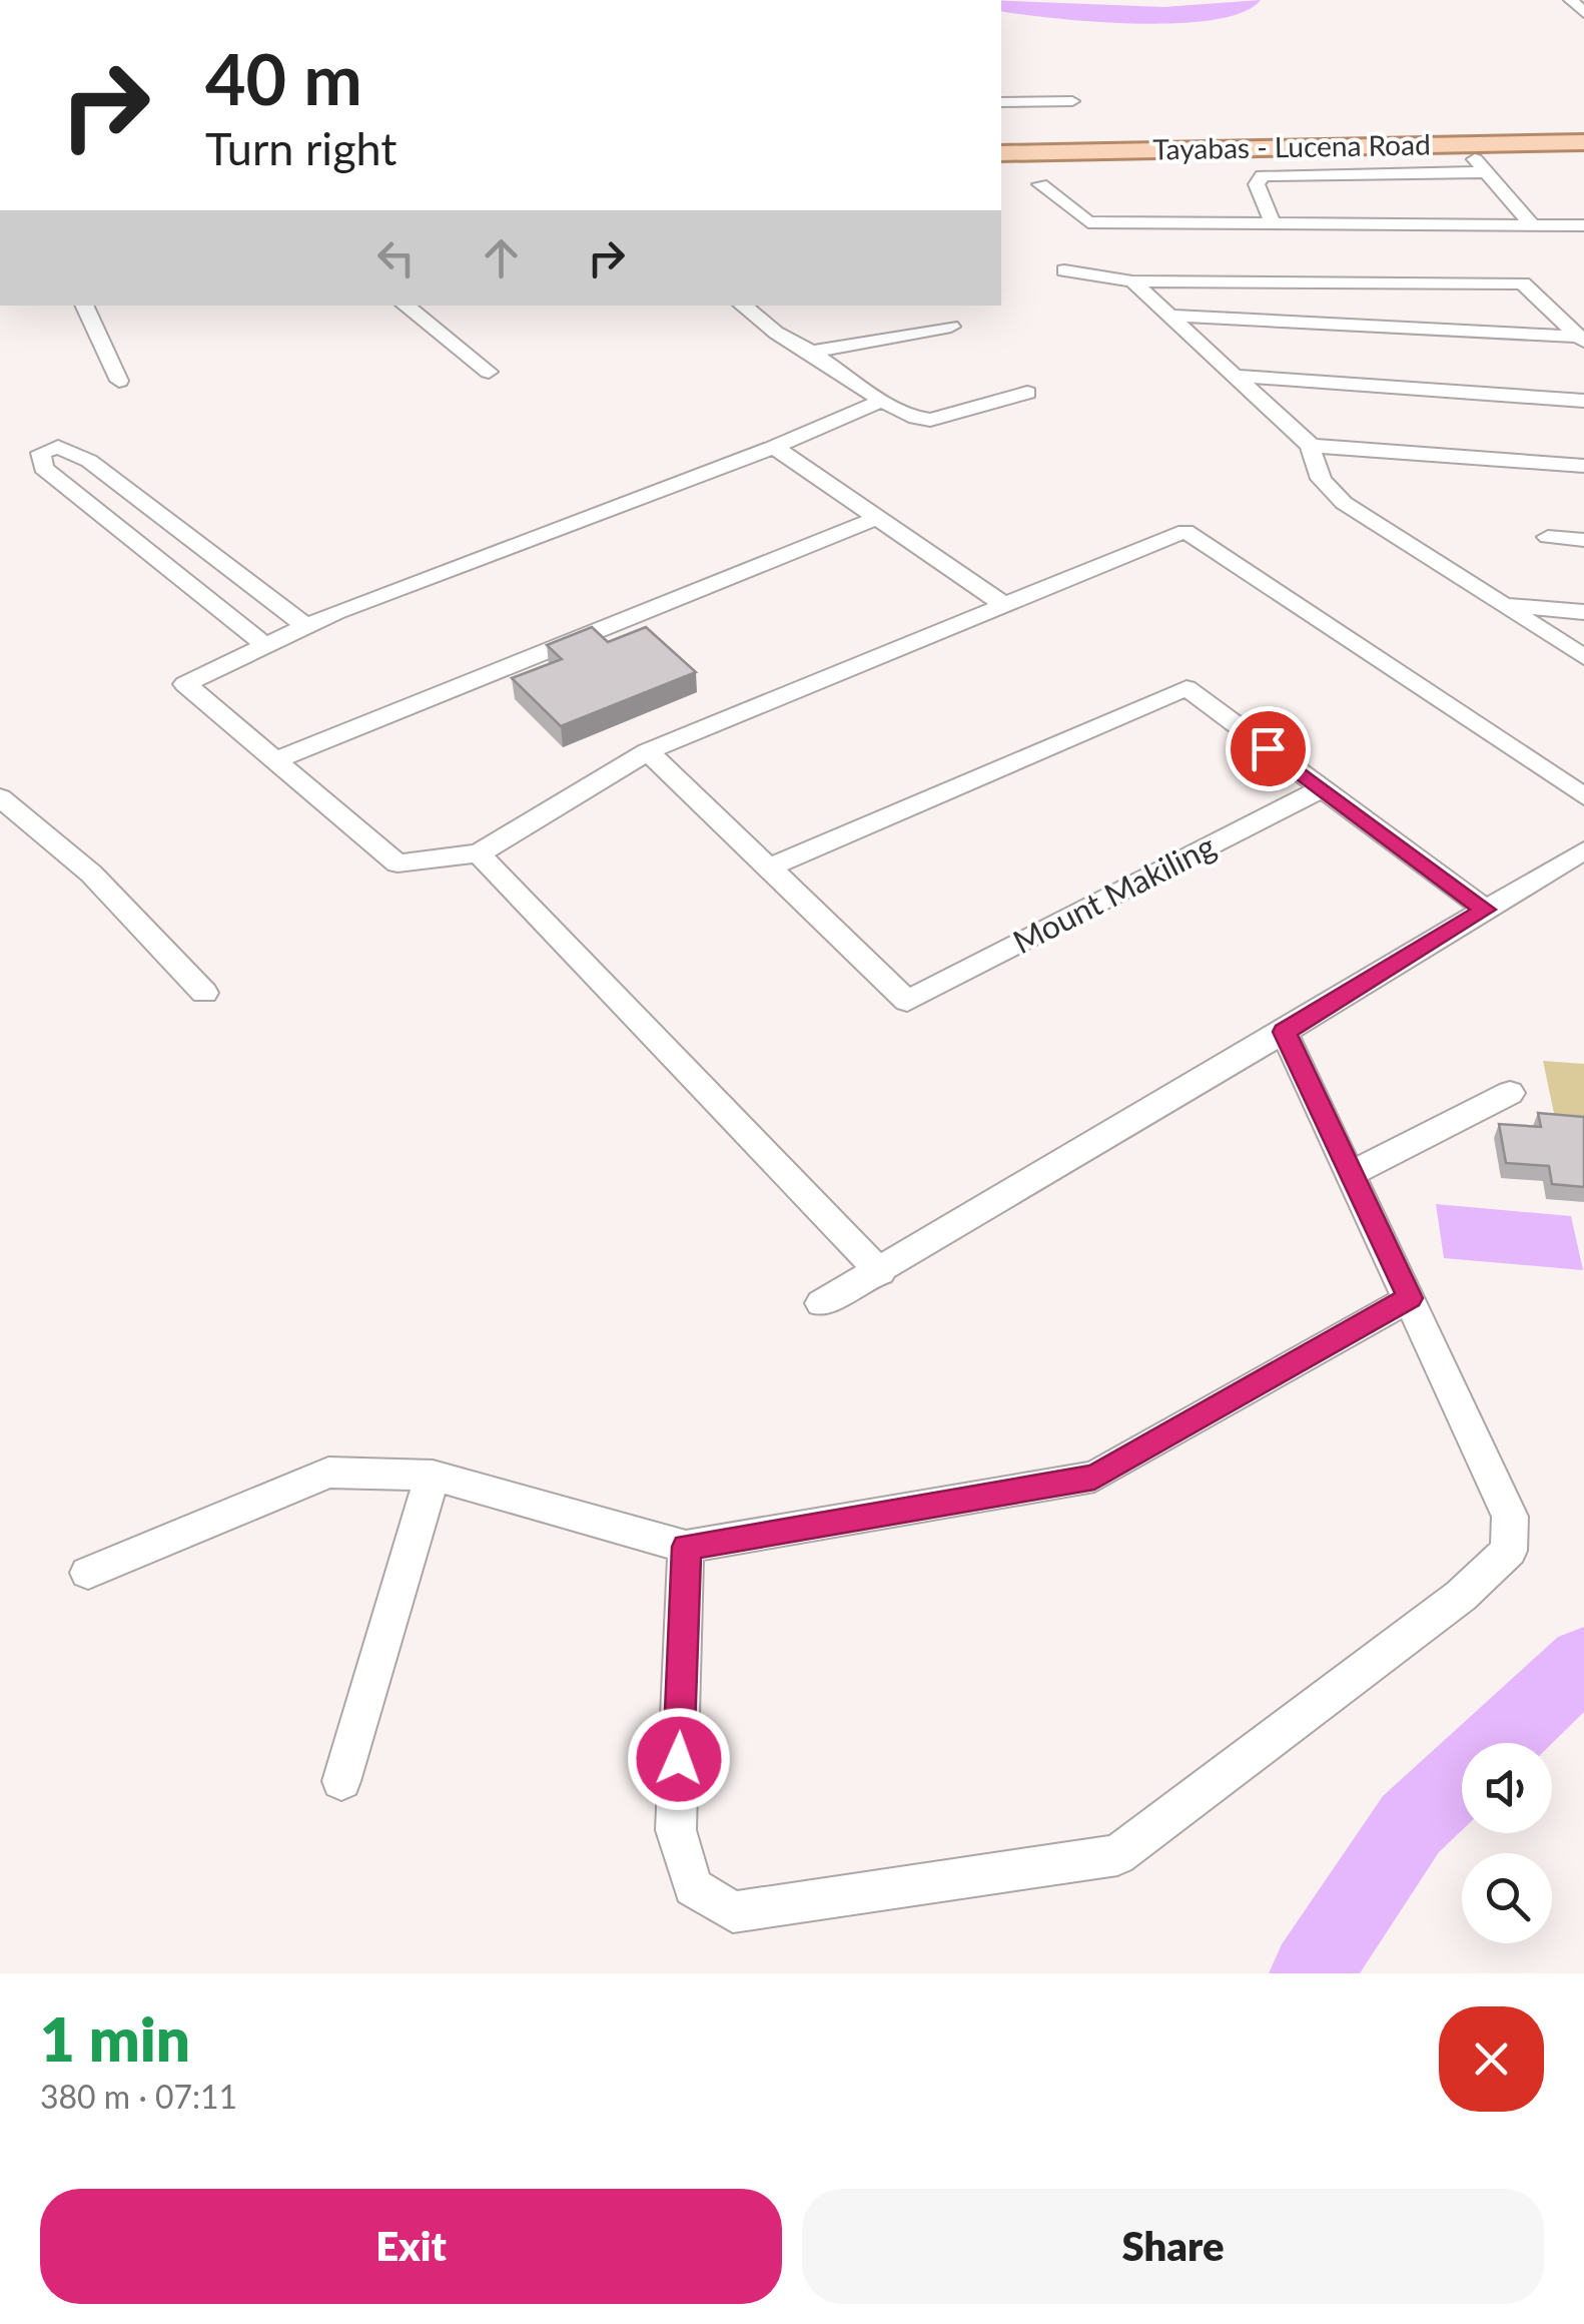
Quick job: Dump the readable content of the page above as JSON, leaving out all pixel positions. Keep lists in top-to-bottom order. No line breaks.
{"streets":{"main road":["Tayabas - Lucena Road"],"street":["Mount Makiling"]},"page":{"turn":["40 m","Turn right"],"heading":["1 min","380 m · 07:11"],"buttons":["Exit","Share"]}}
